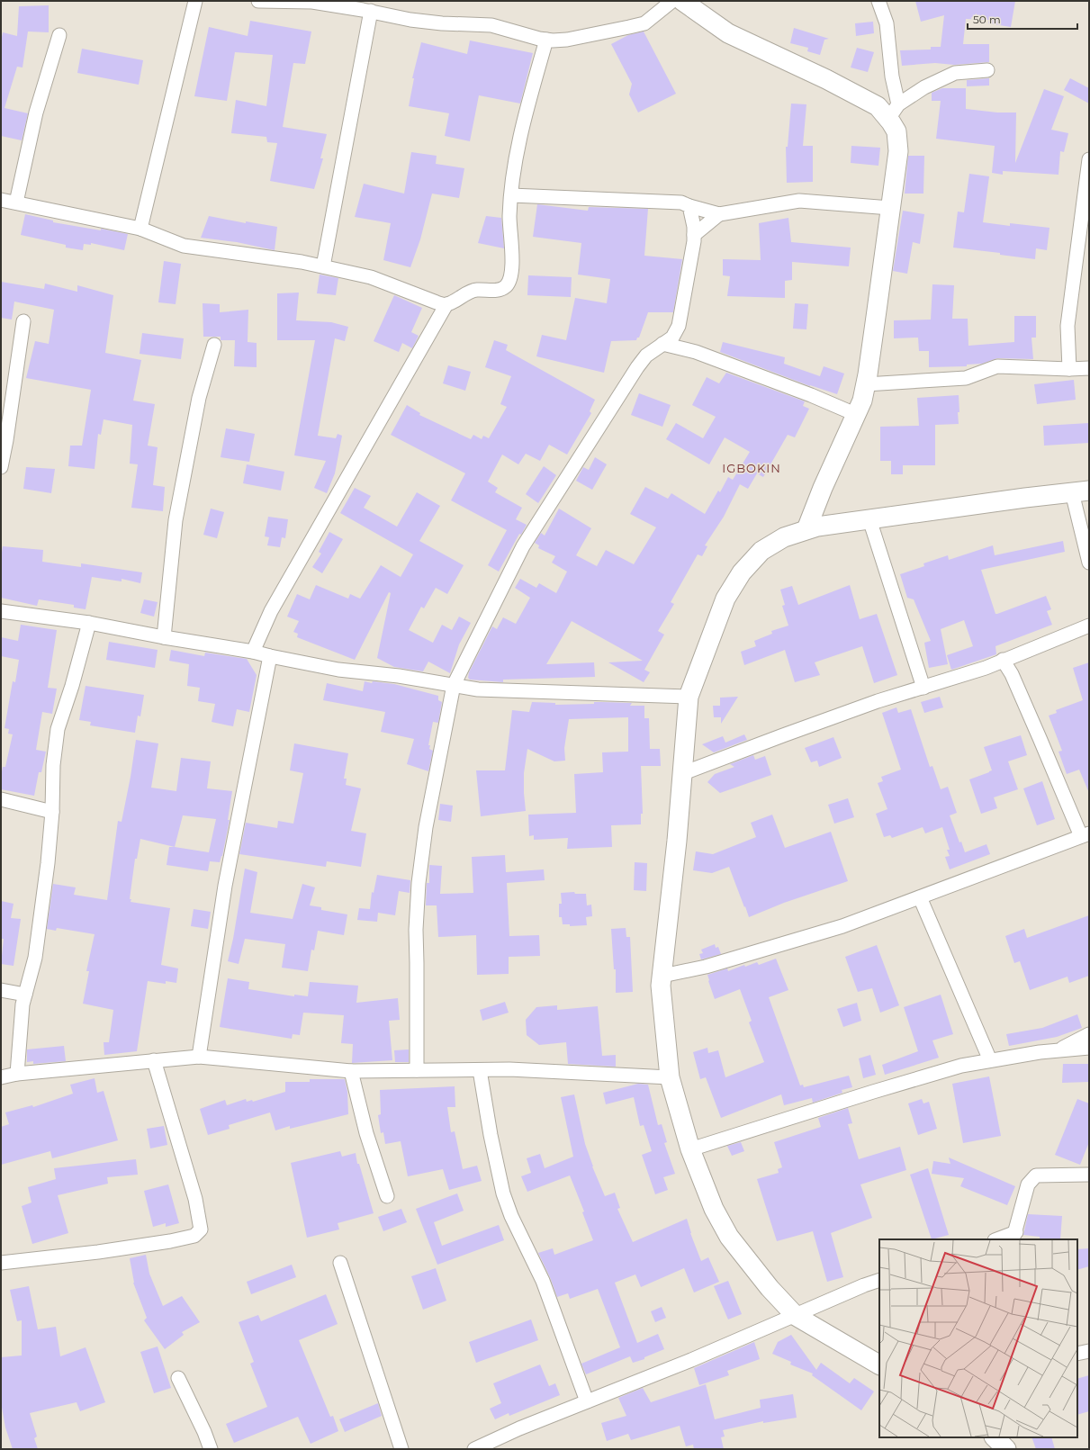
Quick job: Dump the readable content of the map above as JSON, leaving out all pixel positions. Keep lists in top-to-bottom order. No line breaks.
{"districts":["IGBOKIN"],"scale_bar":"50 m"}
